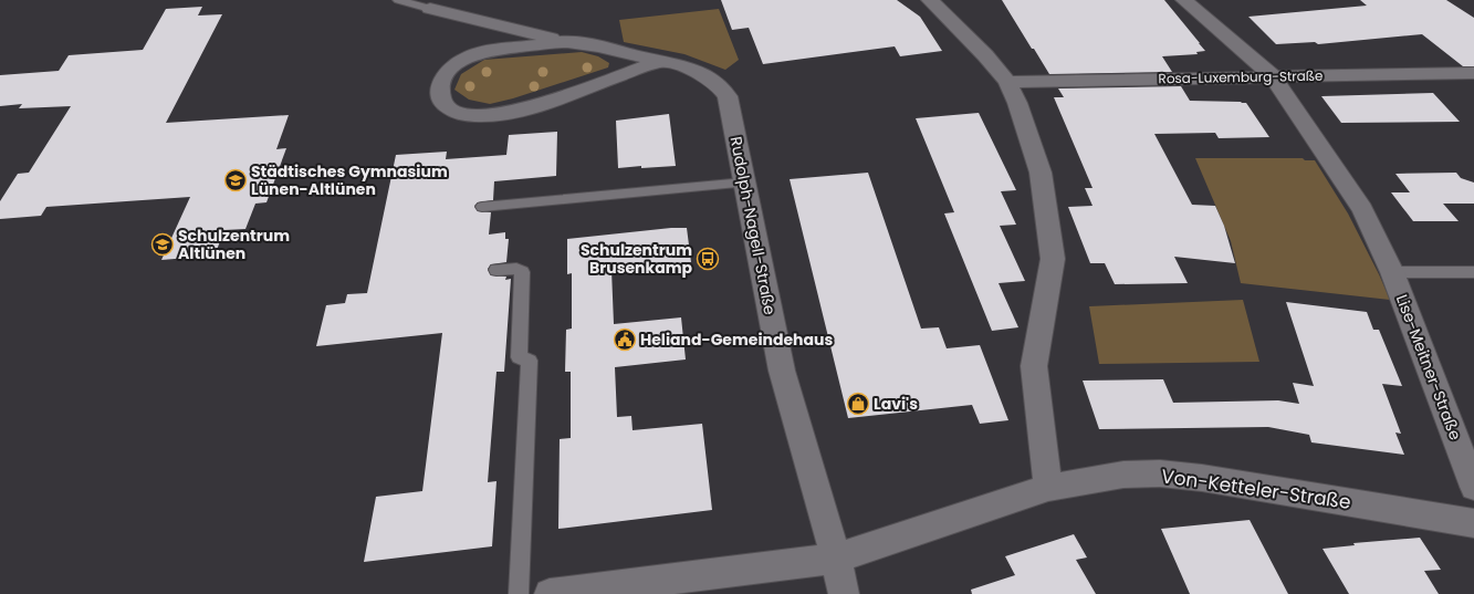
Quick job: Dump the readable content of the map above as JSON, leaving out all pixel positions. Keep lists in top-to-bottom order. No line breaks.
{"streets":{"street":["Rosa-Luxemburg-Straße","Rudolph-Nagell-Straße","Lise-Meitner-Straße","Von-Ketteler-Straße"]},"crossings":[["Rosa-Luxemburg-Straße","Lise-Meitner-Straße"],["Rudolph-Nagell-Straße","Von-Ketteler-Straße"]],"places":{"school or university":["Städtisches Gymnasium Lünen-Altlünen","Schulzentrum Altlünen"],"bus stop":["Schulzentrum Brusenkamp"],"public building":["Heliand-Gemeindehaus"],"shop":["Lavi's"]}}
